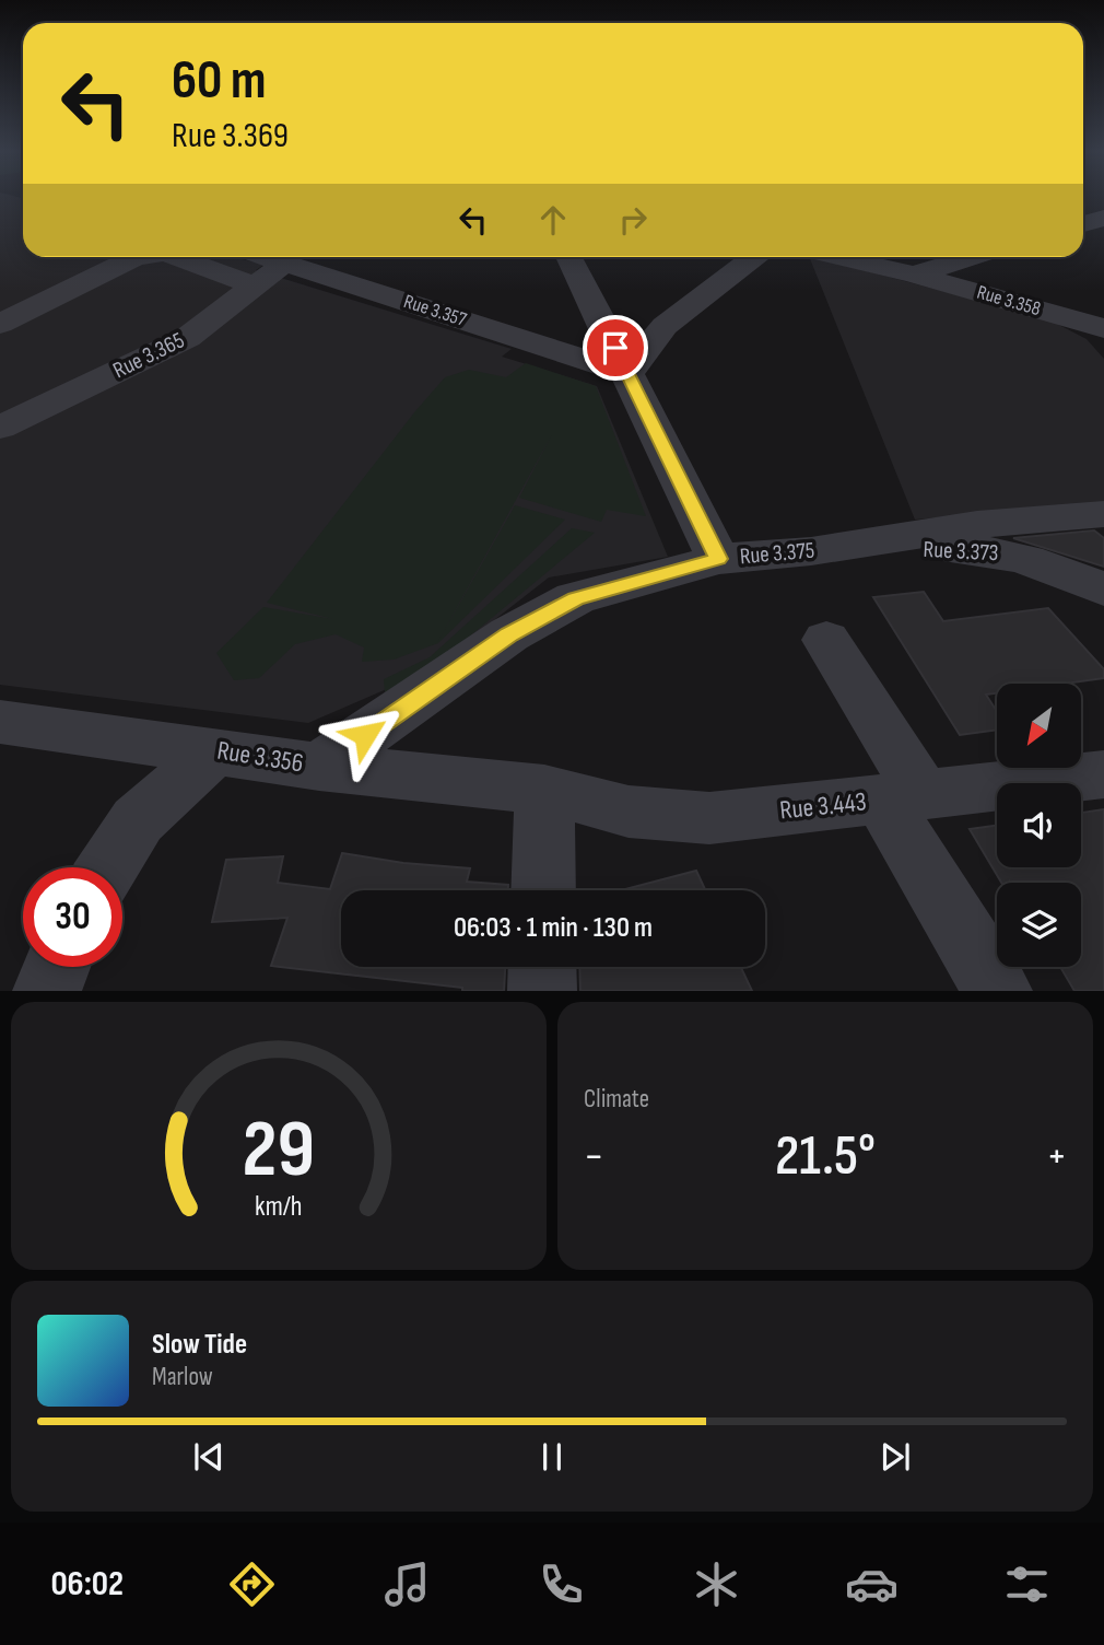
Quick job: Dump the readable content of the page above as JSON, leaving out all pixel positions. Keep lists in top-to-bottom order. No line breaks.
{"streets":{"street":["Rue 3.358","Rue 3.357","Rue 3.365","Rue 3.373","Rue 3.375","Rue 3.356","Rue 3.443"]},"crossings":[["Rue 3.357","Rue 3.365"],["Rue 3.373","Rue 3.375"],["Rue 3.375","Rue 3.356"],["Rue 3.356","Rue 3.443"]],"north":"bottom left","page":{"turn":["60 m","Rue 3.369"],"limit":"30","trip":"06:03 · 1 min · 130 m","tile":"Climate","heat":["−","21.5°","+"],"song":["Slow Tide","Marlow"],"tabs":"06:02","gauge":["29","km/h"]}}
